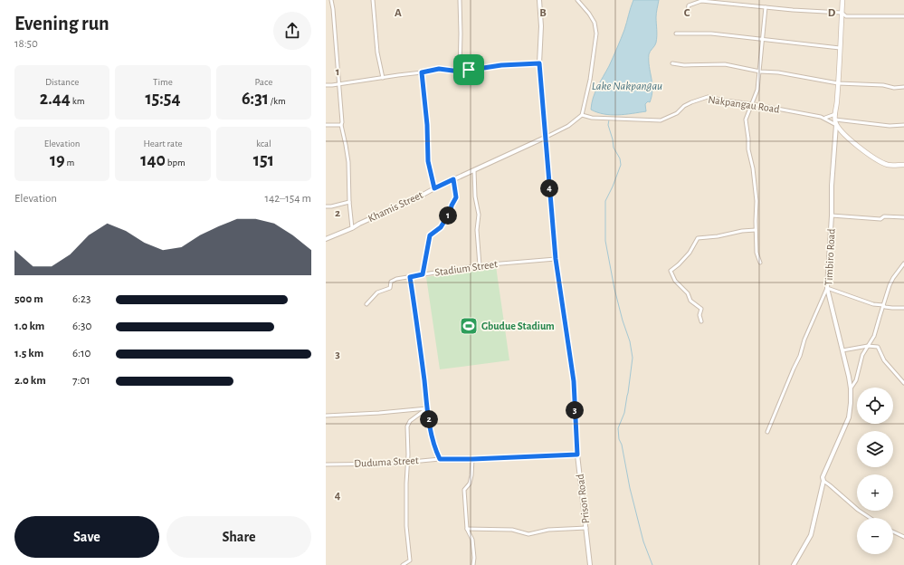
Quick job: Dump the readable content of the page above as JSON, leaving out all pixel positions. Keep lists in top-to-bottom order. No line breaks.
{"streets":{"main road":["Timbiro Road"],"street":["Nakpangau Road","Khamis Street","Stadium Street","Duduma Street","Prison Road"]},"crossings":[["Nakpangau Road","Timbiro Road"],["Khamis Street","Prison Road"],["Stadium Street","Prison Road"],["Duduma Street","Prison Road"]],"water":["Lake Nakpangau"],"places":{"sports":["Gbudue Stadium"]},"page":{"heading":["Evening run","18:50"],"stats":[["Distance","2.44 km"],["Time","15:54"],["Pace","6:31 /km"],["Elevation","19 m"],["Heart rate","140 bpm"],["kcal","151"]],"pins":["4","1","3","2"],"chart":["Elevation","142–154 m"],"list":[{"name":"500 m","note":"6:23"},{"name":"1.0 km","note":"6:30"},{"name":"1.5 km","note":"6:10"},{"name":"2.0 km","note":"7:01"}],"map_buttons":["+","−"],"buttons":["Save","Share"]},"grid":{"columns":["A","B","C","D"],"rows":["1","2","3","4"]}}
